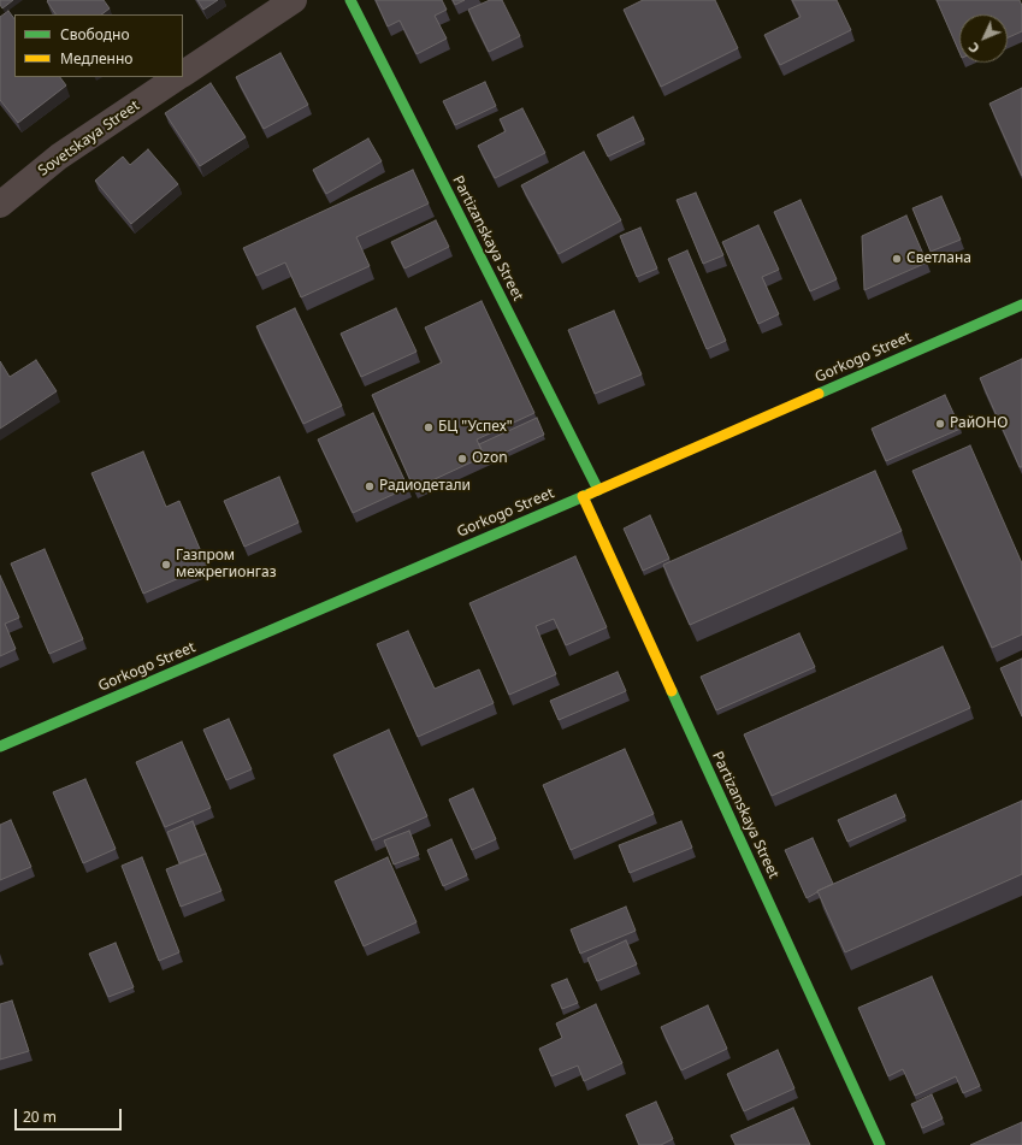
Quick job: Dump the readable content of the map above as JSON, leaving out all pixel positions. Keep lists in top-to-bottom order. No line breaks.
{"streets":{"street":["Sovetskaya Street","Partizanskaya Street","Gorkogo Street"]},"crossings":[["Partizanskaya Street","Gorkogo Street"]],"places":["Светлана","РайОНО","БЦ \"Успех\"","Ozon","Радиодетали","Газпром межрегионгаз"],"legend":["Свободно","Медленно"],"scale_bar":"20 m","north":"bottom left"}
